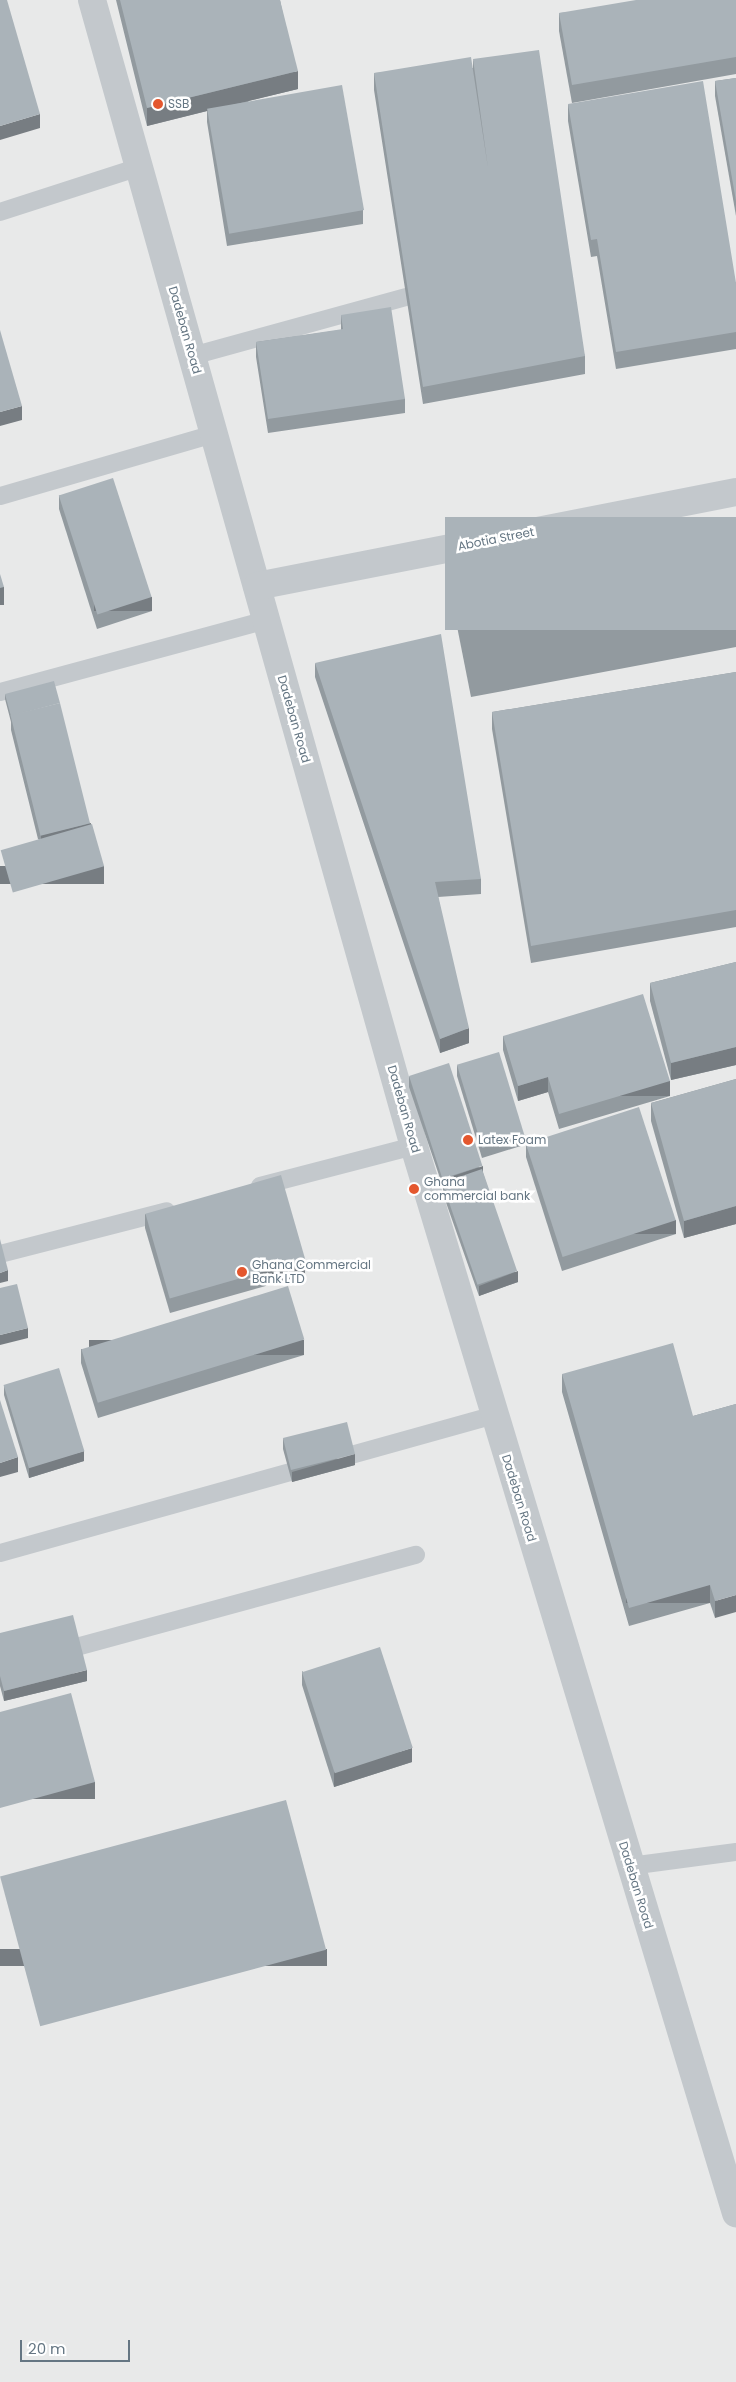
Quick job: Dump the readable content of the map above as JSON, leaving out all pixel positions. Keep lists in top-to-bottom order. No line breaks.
{"streets":{"street":["Dadeban Road","Abotia Street"]},"crossings":[["Dadeban Road","Abotia Street"]],"places":["SSB","Latex Foam","Ghana commercial bank","Ghana Commercial Bank LTD"],"scale_bar":"20 m"}
